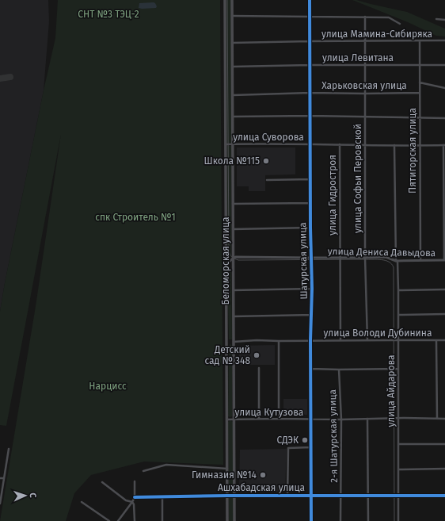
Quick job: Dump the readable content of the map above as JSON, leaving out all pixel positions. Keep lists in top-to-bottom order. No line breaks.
{"streets":{"main road":["Беломорская улица"],"street":["улица Мамина-Сибиряка","улица Левитана","Харьковская улица","улица Суворова","Пятигорская улица","улица Софьи Перовской","улица Гидростроя","улица Дениса Давыдова","Шатурская улица","улица Володи Дубинина","улица Айдарова","улица Кутузова","2-я Шатурская улица","Ашхабадская улица"]},"crossings":[["улица Мамина-Сибиряка","Пятигорская улица"],["улица Мамина-Сибиряка","улица Софьи Перовской"],["улица Мамина-Сибиряка","Беломорская улица"],["улица Мамина-Сибиряка","Шатурская улица"],["улица Левитана","Пятигорская улица"],["улица Левитана","улица Софьи Перовской"],["улица Левитана","Беломорская улица"],["улица Левитана","Шатурская улица"],["Харьковская улица","Пятигорская улица"],["Харьковская улица","улица Софьи Перовской"],["Харьковская улица","Беломорская улица"],["Харьковская улица","Шатурская улица"],["улица Суворова","Пятигорская улица"],["улица Суворова","улица Софьи Перовской"],["улица Суворова","улица Гидростроя"],["улица Суворова","Беломорская улица"],["улица Суворова","Шатурская улица"],["улица Суворова","улица Айдарова"],["Пятигорская улица","улица Дениса Давыдова"],["улица Софьи Перовской","улица Дениса Давыдова"],["улица Софьи Перовской","улица Володи Дубинина"],["улица Гидростроя","улица Дениса Давыдова"],["улица Гидростроя","улица Володи Дубинина"],["улица Дениса Давыдова","Беломорская улица"],["улица Дениса Давыдова","Шатурская улица"],["улица Дениса Давыдова","улица Айдарова"],["Беломорская улица","улица Володи Дубинина"],["Беломорская улица","улица Кутузова"],["Беломорская улица","Ашхабадская улица"],["Шатурская улица","улица Володи Дубинина"],["Шатурская улица","улица Кутузова"],["Шатурская улица","Ашхабадская улица"],["улица Володи Дубинина","улица Айдарова"],["улица Айдарова","улица Кутузова"],["улица Айдарова","Ашхабадская улица"],["улица Кутузова","2-я Шатурская улица"],["2-я Шатурская улица","Ашхабадская улица"]],"parks":["СНТ №3 ТЭЦ-2","спк Строитель №1","Нарцисс"],"places":["Школа №115","Детский сад № 348","СДЭК","Гимназия №14"],"north":"right"}
